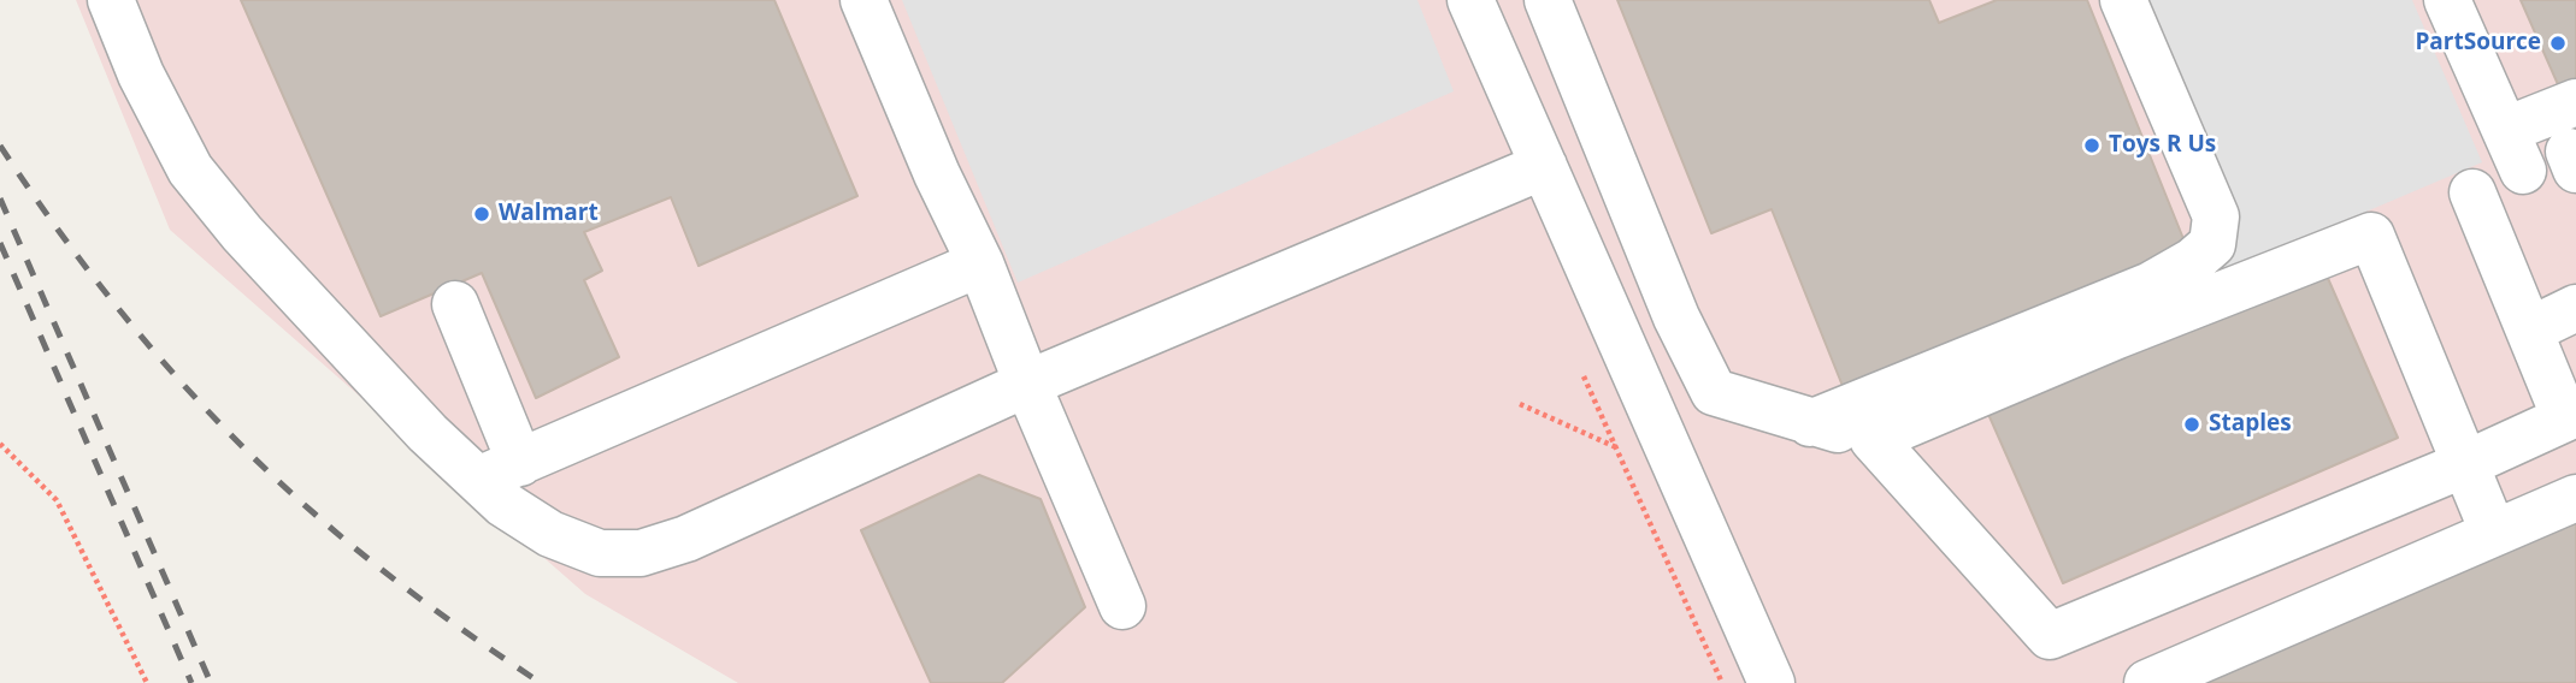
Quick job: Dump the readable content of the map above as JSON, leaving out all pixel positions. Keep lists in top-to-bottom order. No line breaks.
{"places":["PartSource","Toys R Us","Walmart","Staples"]}
